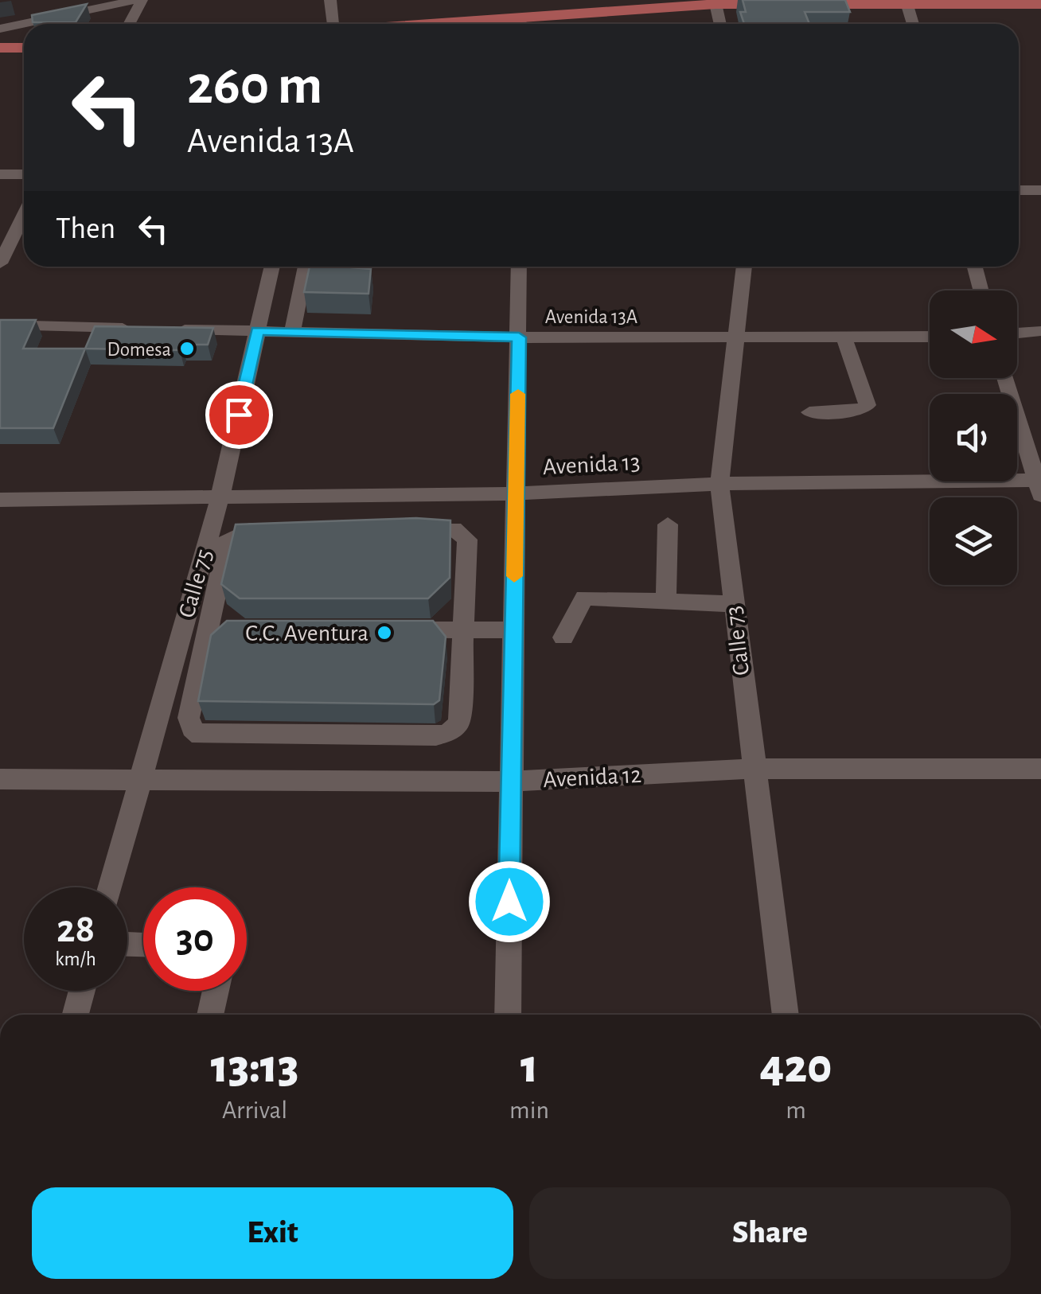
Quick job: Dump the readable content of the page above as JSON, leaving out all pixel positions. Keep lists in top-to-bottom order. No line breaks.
{"streets":{"street":["Avenida 13A","Avenida 13","Calle 75","Calle 73","Avenida 12"]},"crossings":[["Avenida 13A","Calle 75"],["Avenida 13A","Calle 73"],["Avenida 13","Calle 75"],["Avenida 13","Calle 73"],["Calle 75","Avenida 12"],["Calle 73","Avenida 12"]],"places":["Domesa","C.C. Aventura"],"north":"right","page":{"turn":["260 m","Avenida 13A"],"then":"Then","speed":"28 km/h","limit":"30","eta":["13:13","Arrival","1","min","420","m"],"buttons":["Exit","Share"]}}
